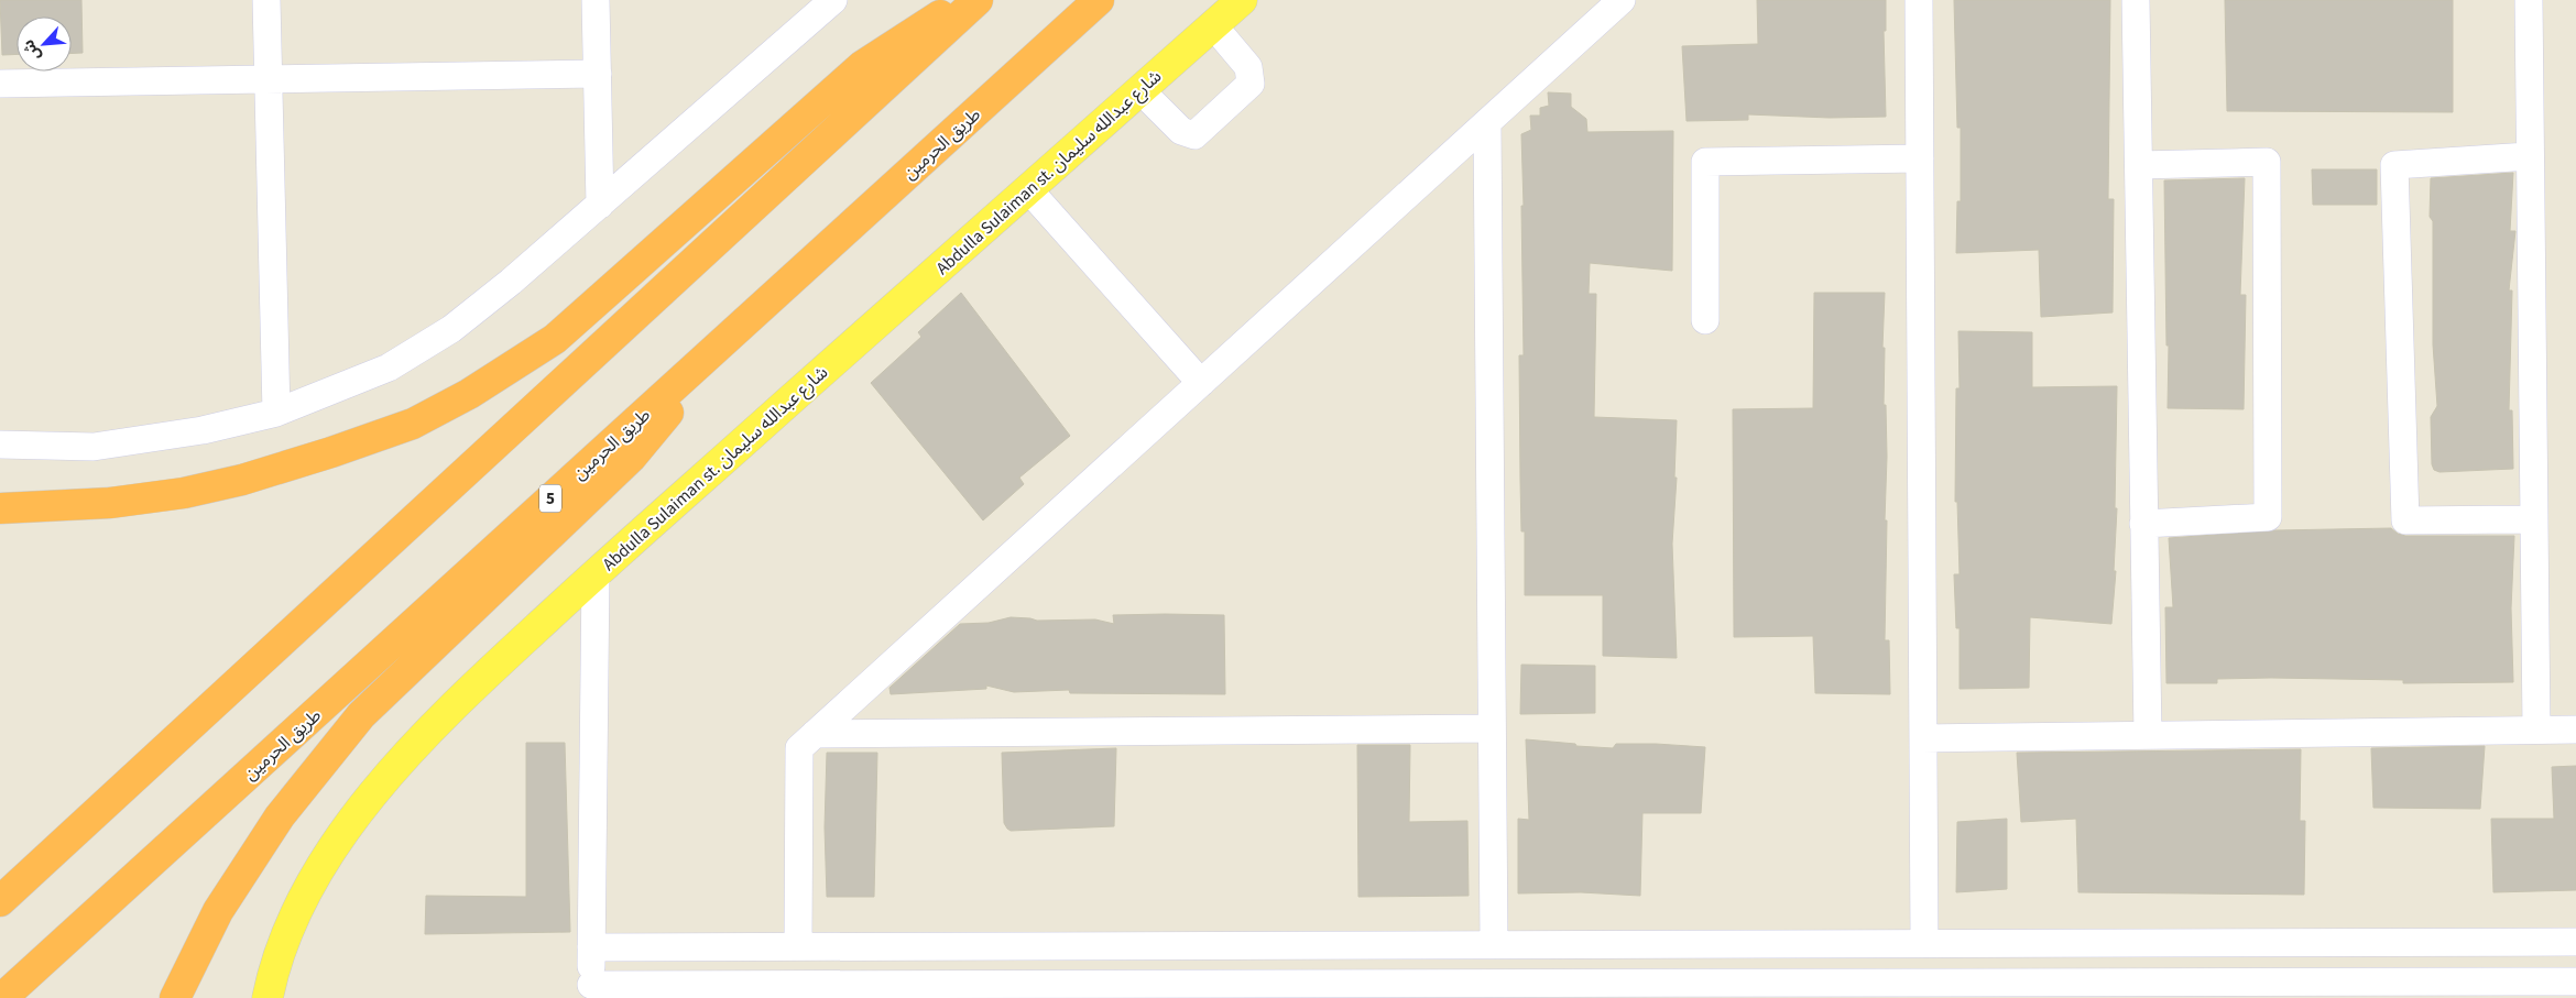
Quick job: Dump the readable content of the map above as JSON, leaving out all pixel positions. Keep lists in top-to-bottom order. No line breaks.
{"streets":{"highway":["طريق الحرمين","5"],"main road":["Abdulla Sulaiman st. شارع عبدالله سليمان"]},"north":"bottom left"}
